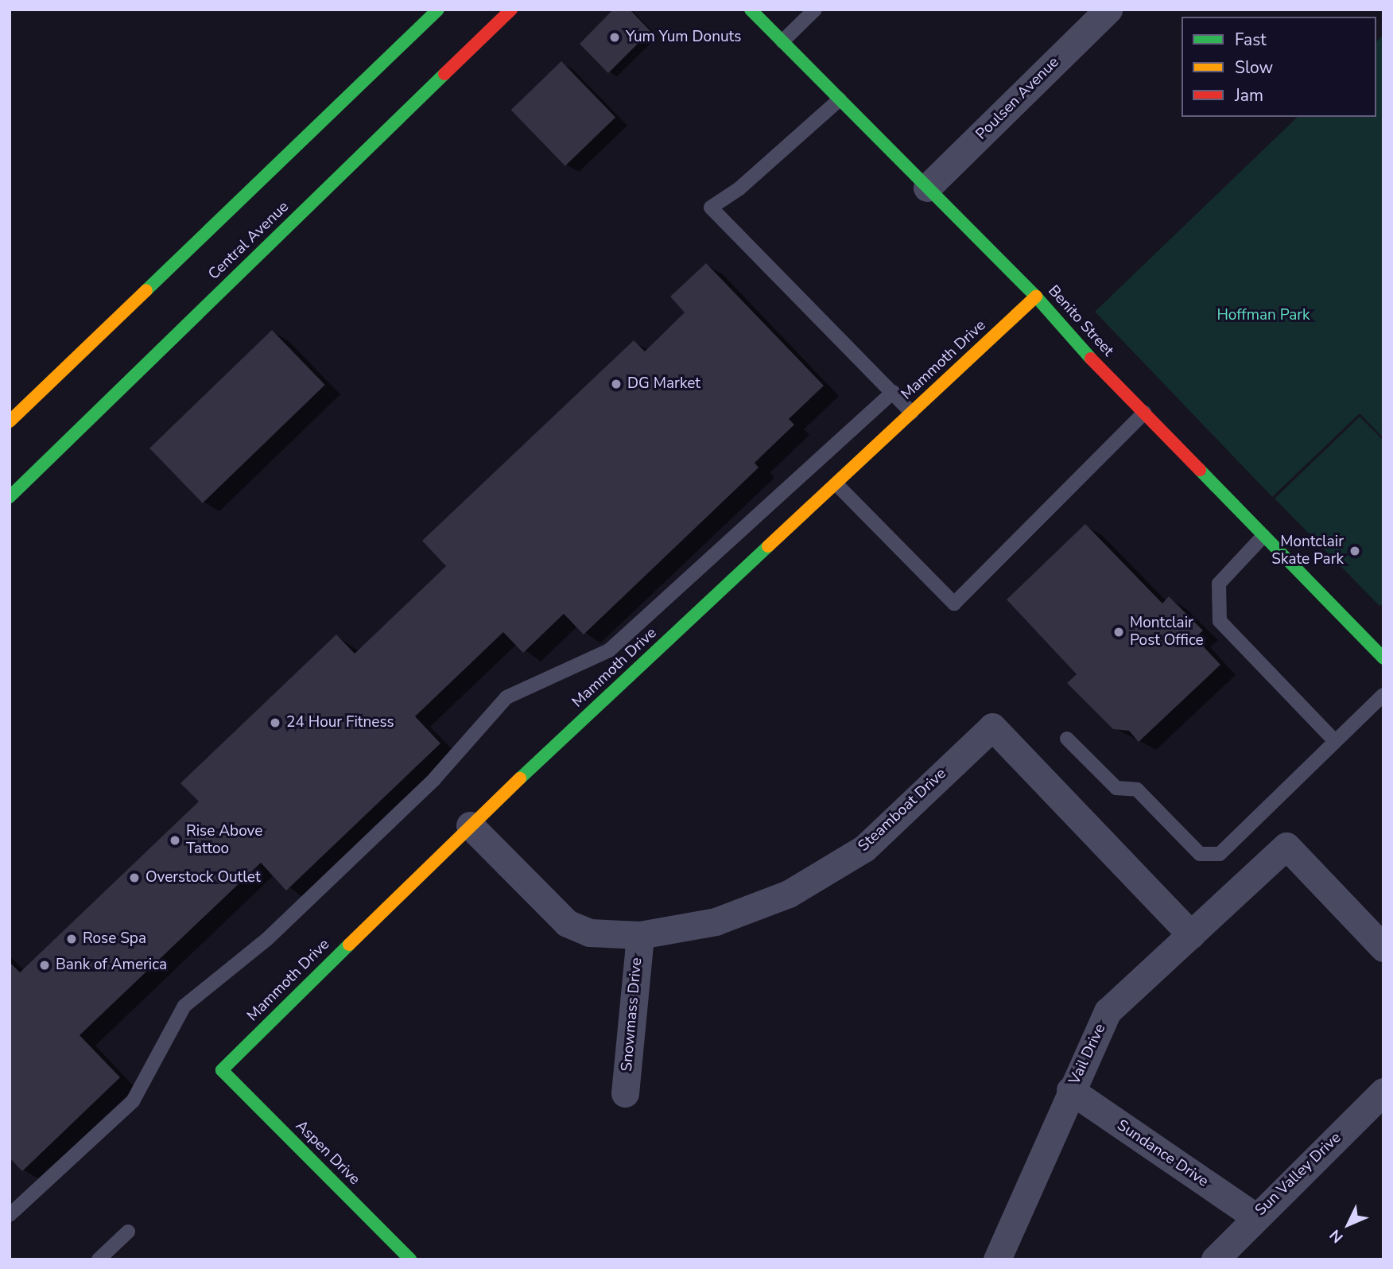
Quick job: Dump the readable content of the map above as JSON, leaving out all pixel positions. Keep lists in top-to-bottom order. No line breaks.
{"streets":{"street":["Poulsen Avenue","Central Avenue","Benito Street","Mammoth Drive","Steamboat Drive","Snowmass Drive","Vail Drive","Aspen Drive","Sundance Drive","Sun Valley Drive"]},"crossings":[["Poulsen Avenue","Benito Street"],["Benito Street","Mammoth Drive"],["Mammoth Drive","Steamboat Drive"],["Mammoth Drive","Aspen Drive"],["Steamboat Drive","Snowmass Drive"],["Steamboat Drive","Vail Drive"],["Vail Drive","Sundance Drive"],["Sundance Drive","Sun Valley Drive"]],"parks":["Hoffman Park"],"places":["Yum Yum Donuts","DG Market","Montclair Skate Park","Montclair Post Office","24 Hour Fitness","Rise Above Tattoo","Overstock Outlet","Rose Spa","Bank of America"],"legend":["Fast","Slow","Jam"],"north":"bottom left"}
